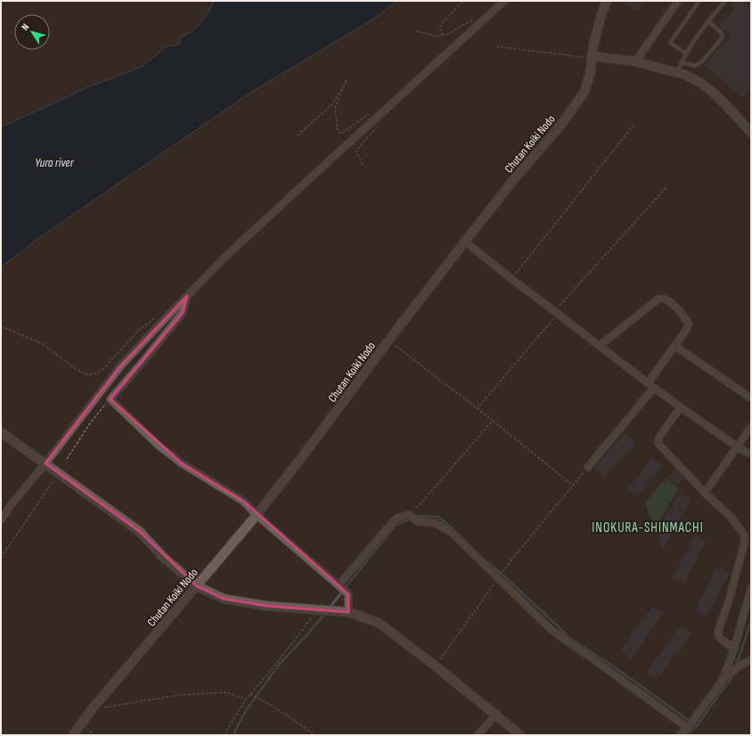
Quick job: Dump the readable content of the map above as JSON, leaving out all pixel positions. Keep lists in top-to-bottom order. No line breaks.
{"streets":{"street":["Chutan Koiki Nodo"]},"districts":["INOKURA-SHINMACHI"],"water":["Yura river"],"north":"top left"}
